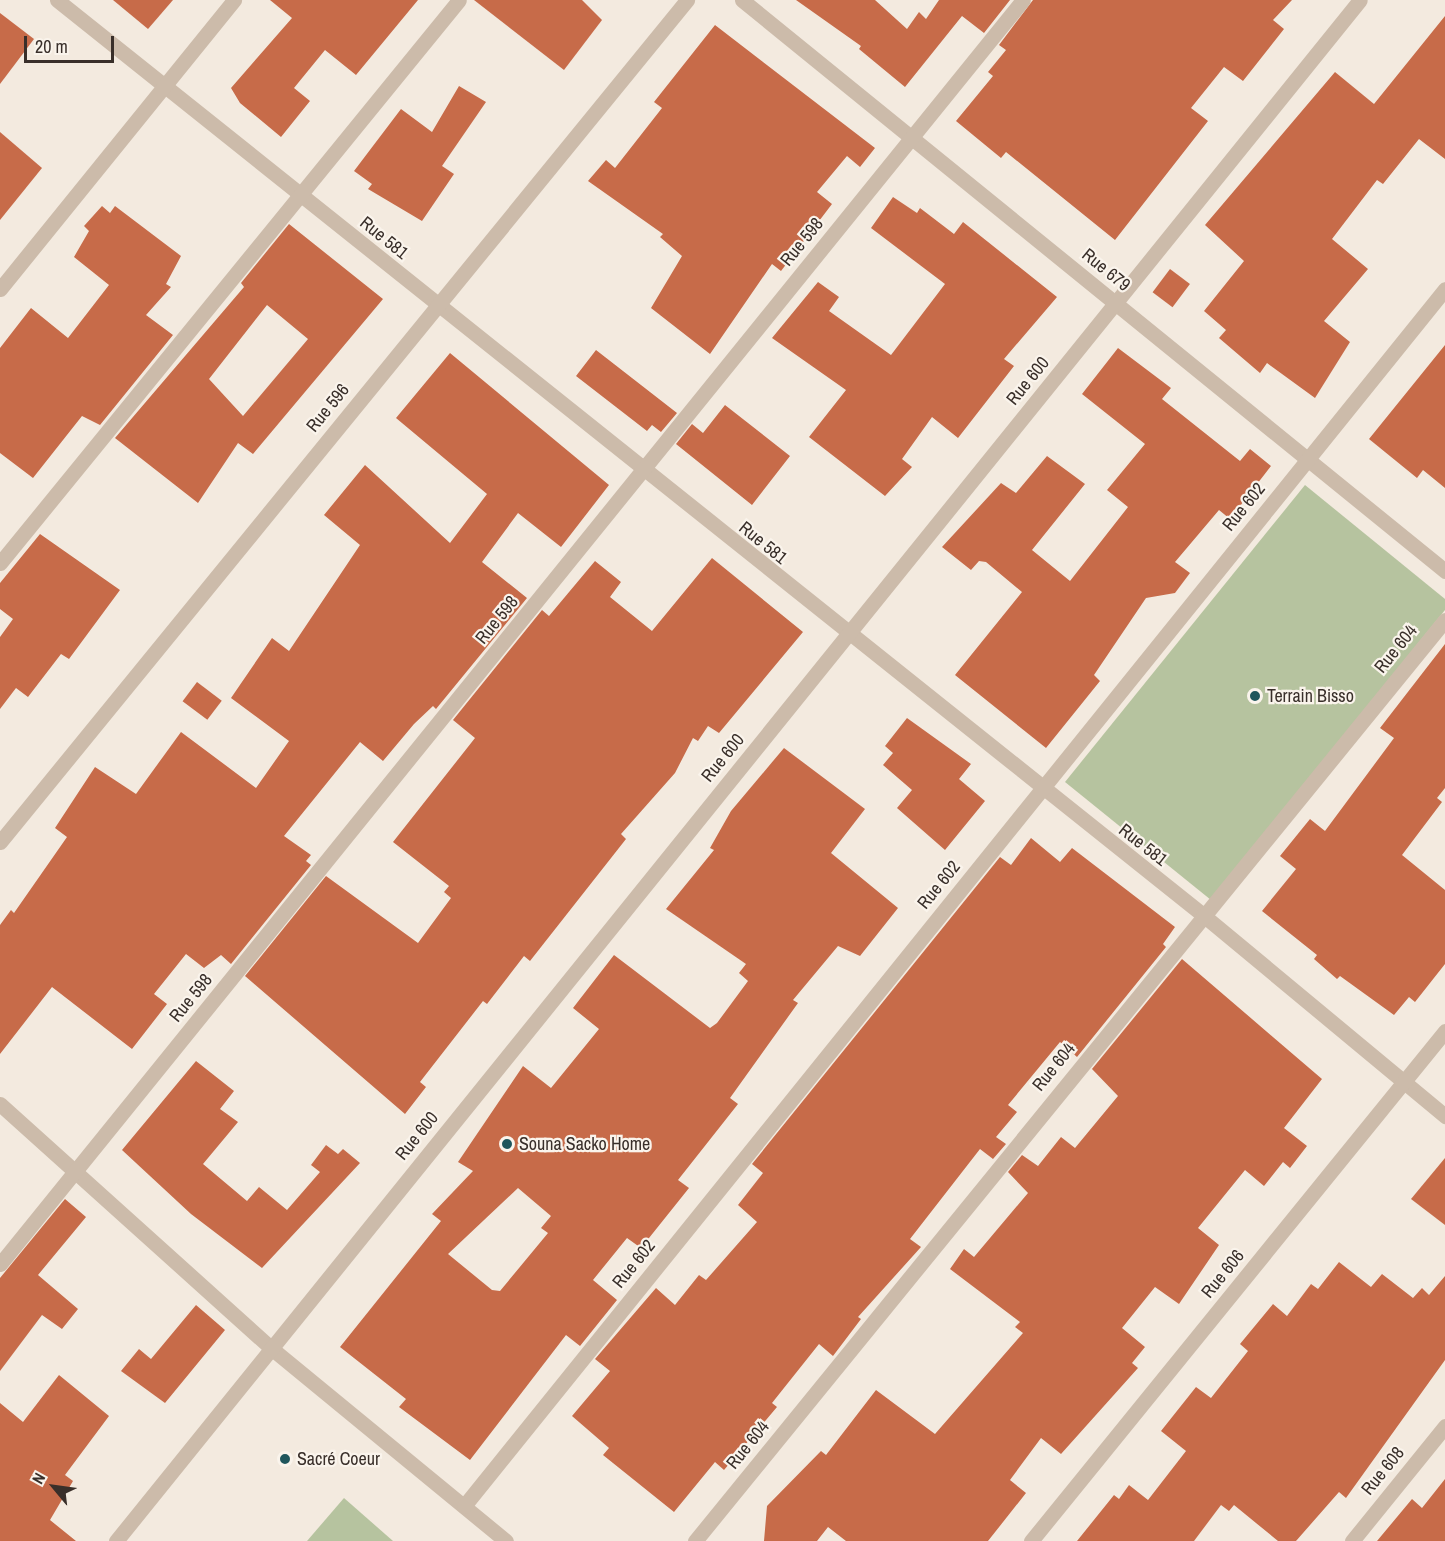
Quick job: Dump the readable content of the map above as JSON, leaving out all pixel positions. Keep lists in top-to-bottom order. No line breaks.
{"streets":{"street":["Rue 581","Rue 598","Rue 679","Rue 600","Rue 596","Rue 602","Rue 604","Rue 606","Rue 608"]},"crossings":[["Rue 581","Rue 598"],["Rue 581","Rue 600"],["Rue 581","Rue 596"],["Rue 581","Rue 602"],["Rue 581","Rue 604"],["Rue 581","Rue 606"],["Rue 598","Rue 679"],["Rue 679","Rue 600"],["Rue 679","Rue 602"]],"places":["Terrain Bisso","Souna Sacko Home","Sacré Coeur"],"scale_bar":"20 m","north":"top left"}
